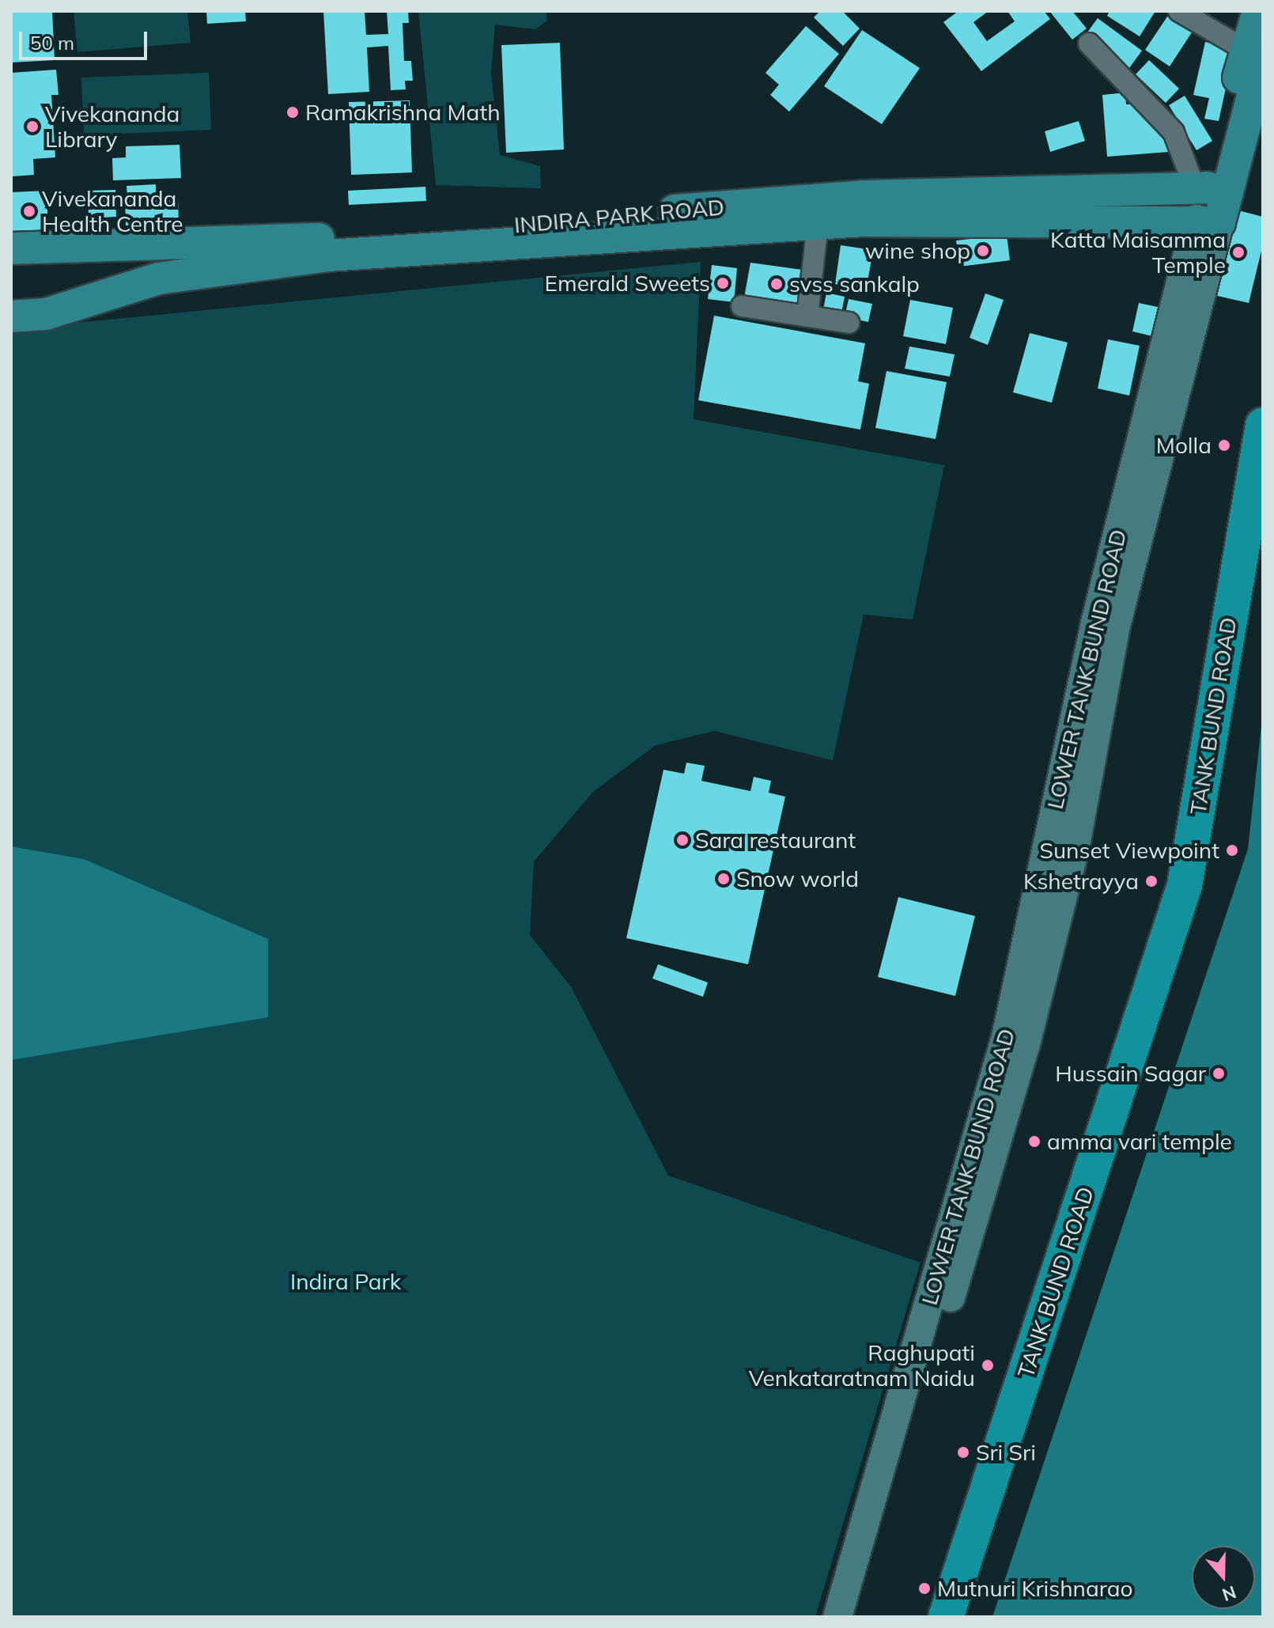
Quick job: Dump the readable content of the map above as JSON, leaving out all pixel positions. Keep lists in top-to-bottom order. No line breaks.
{"streets":{"highway":["TANK BUND ROAD"],"main road":["INDIRA PARK ROAD","LOWER TANK BUND ROAD"]},"crossings":[["INDIRA PARK ROAD","LOWER TANK BUND ROAD"]],"parks":["Indira Park"],"places":["Ramakrishna Math","Vivekananda Library","Vivekananda Health Centre","wine shop","Katta Maisamma Temple","Emerald Sweets","svss sankalp","Molla","Sara restaurant","Sunset Viewpoint","Snow world","Kshetrayya","Hussain Sagar","amma vari temple","Raghupati Venkataratnam Naidu","Sri Sri","Mutnuri Krishnarao"],"scale_bar":"50 m","north":"bottom"}
